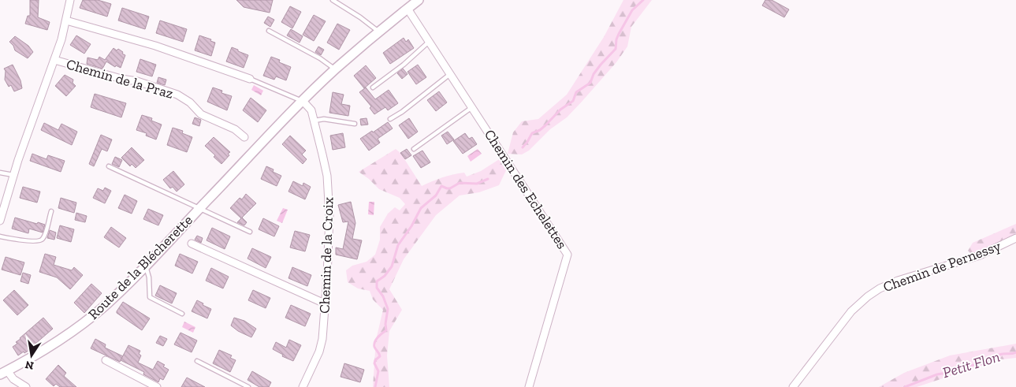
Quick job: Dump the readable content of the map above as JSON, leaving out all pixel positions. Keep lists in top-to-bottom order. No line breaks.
{"streets":{"main road":["Route de la Blécherette"],"street":["Chemin de la Praz","Chemin des Echelettes","Chemin de la Croix","Chemin de Pernessy"]},"crossings":[["Chemin des Echelettes","Route de la Blécherette"],["Chemin de la Croix","Route de la Blécherette"]],"water":["Petit Flon"],"north":"bottom"}
